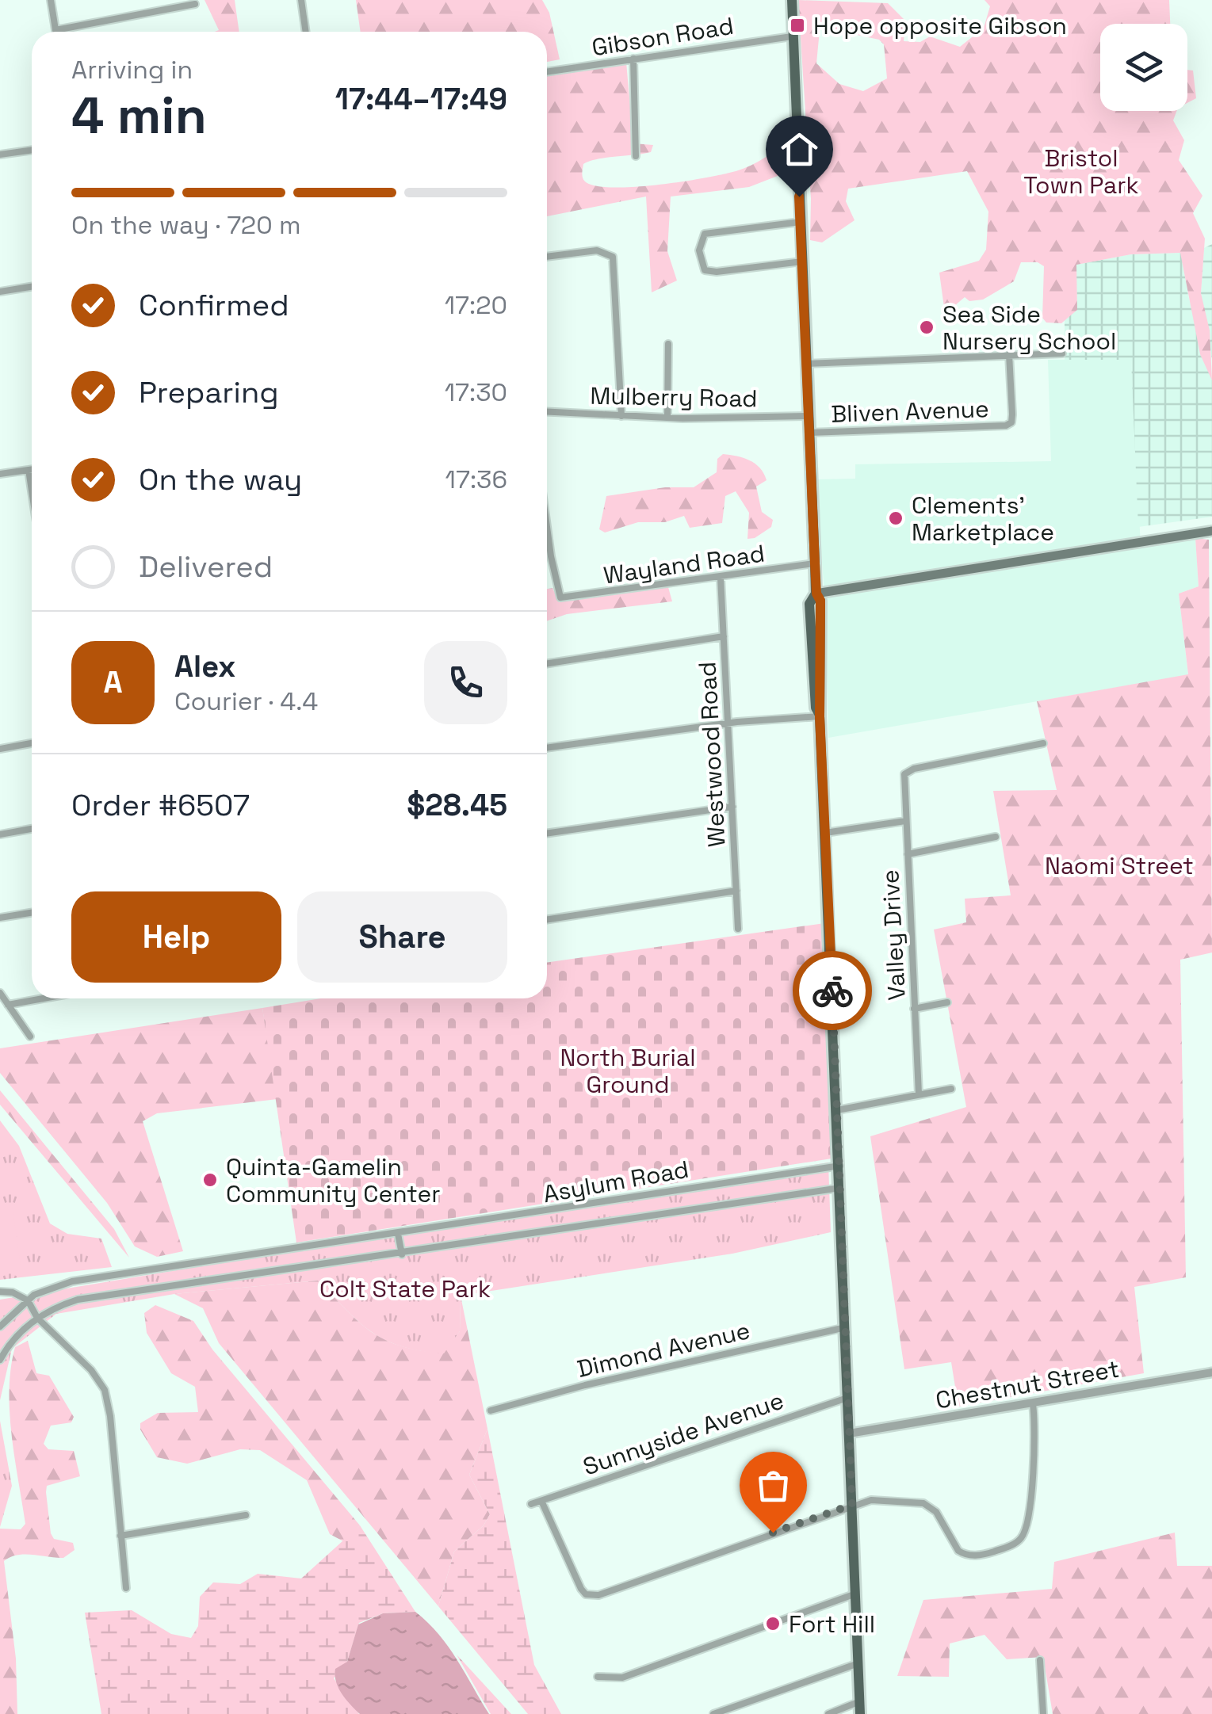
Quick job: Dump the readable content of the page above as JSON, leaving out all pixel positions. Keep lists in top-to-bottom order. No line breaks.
{"streets":{"street":["Gibson Road","Mulberry Road","Bliven Avenue","Wayland Road","Westwood Road","Valley Drive","Asylum Road","Dimond Avenue","Chestnut Street","Sunnyside Avenue"]},"crossings":[["Wayland Road","Westwood Road"]],"parks":["Bristol Town Park","Naomi Street","North Burial Ground","Colt State Park"],"places":{"transit":["Hope opposite Gibson"],"other":["Sea Side Nursery School","Clements' Marketplace","Quinta-Gamelin Community Center","Fort Hill"]},"page":{"heading":["4 min","Arriving in","17:44–17:49"],"panel":["Alex","Courier · 4.4","Order #6507","$28.45"],"bar":"On the way · 720 m","list":[["Confirmed","17:20"],["Preparing","17:30"],["On the way","17:36"],"Delivered"],"round":"A","buttons":["Help","Share"]}}
